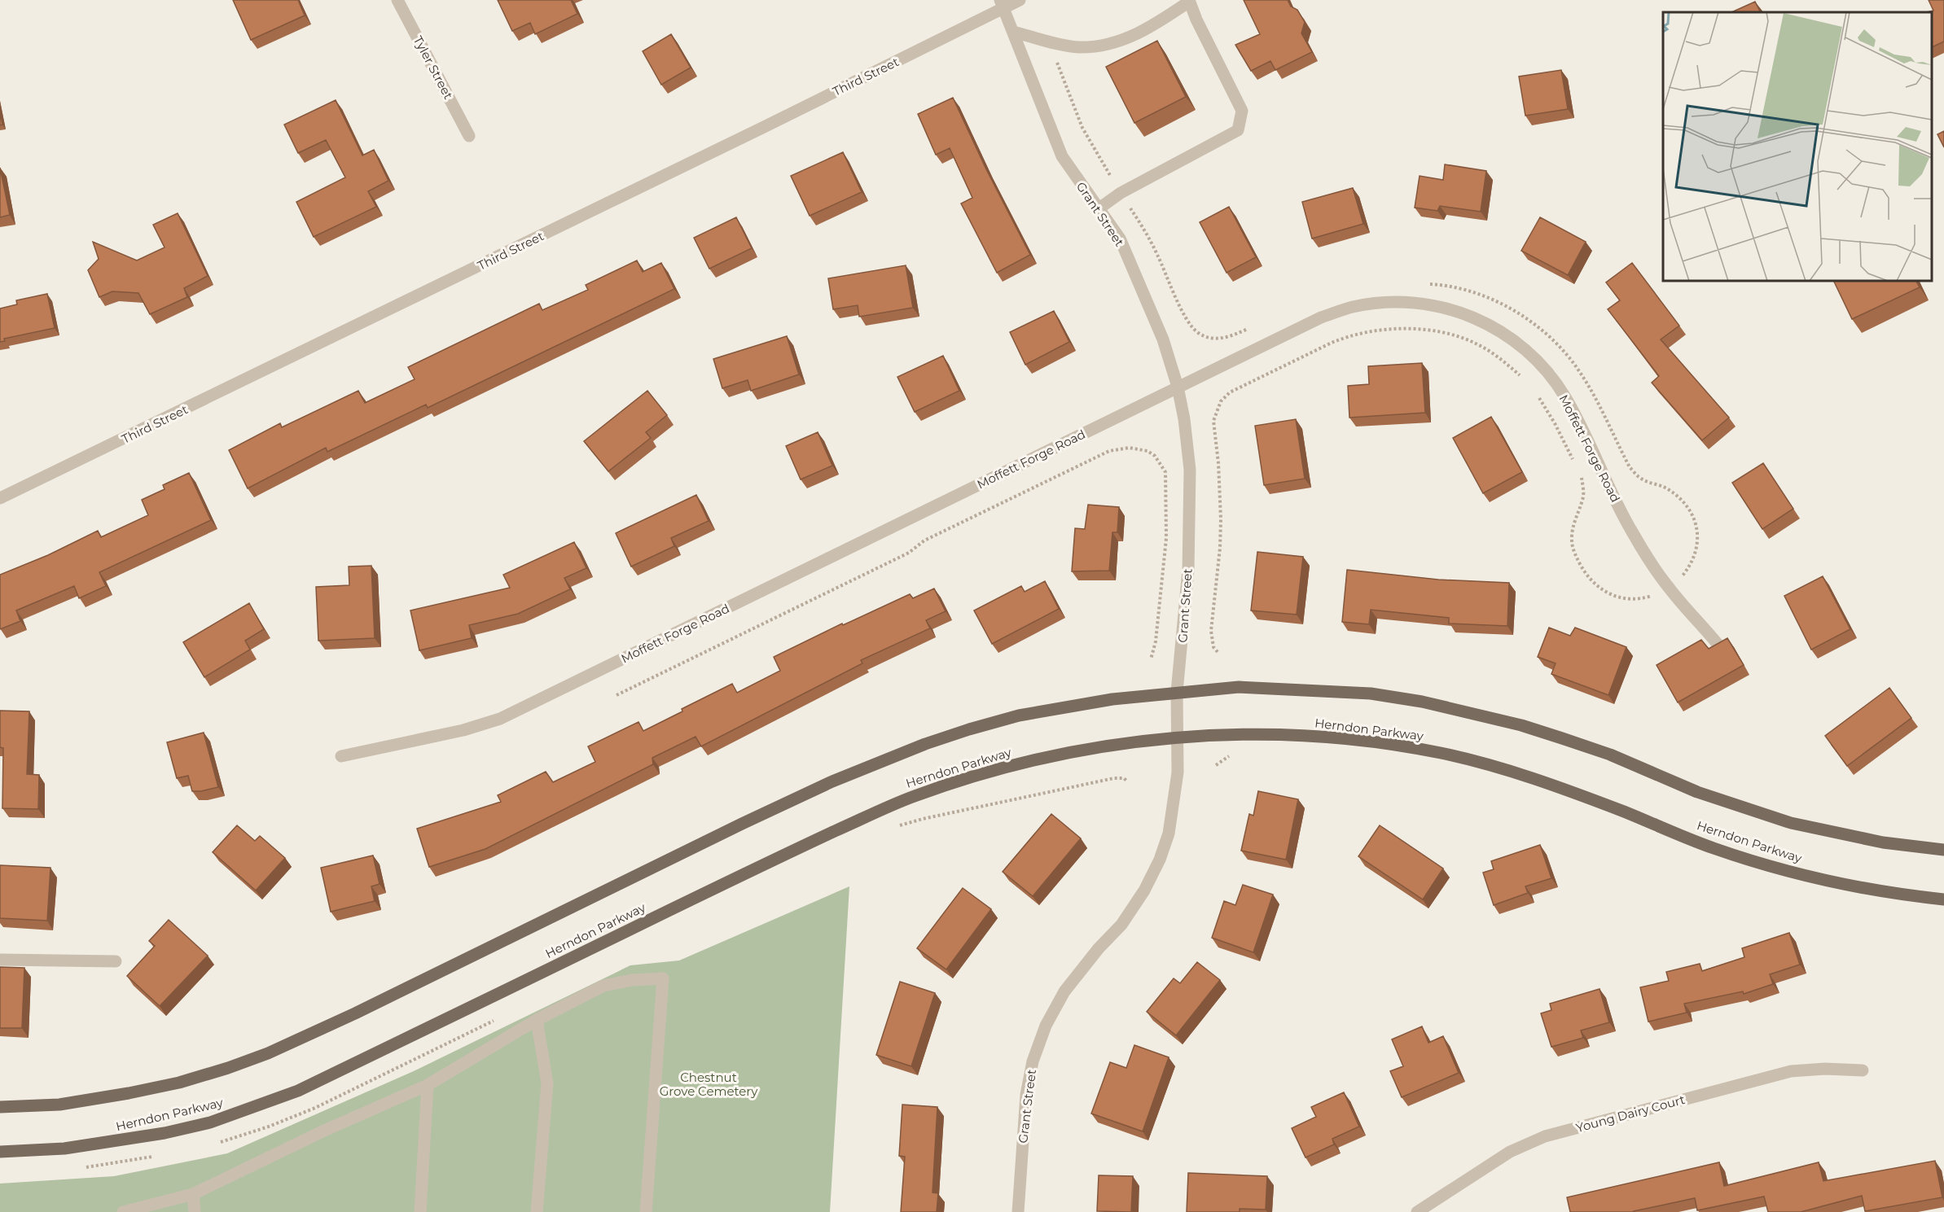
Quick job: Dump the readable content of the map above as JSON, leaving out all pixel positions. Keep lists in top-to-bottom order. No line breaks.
{"streets":{"main road":["Herndon Parkway"],"street":["Tyler Street","Third Street","Grant Street","Moffett Forge Road","Young Dairy Court"]},"crossings":[["Third Street","Grant Street"],["Grant Street","Moffett Forge Road"],["Grant Street","Herndon Parkway"]],"parks":["Chestnut Grove Cemetery"]}
